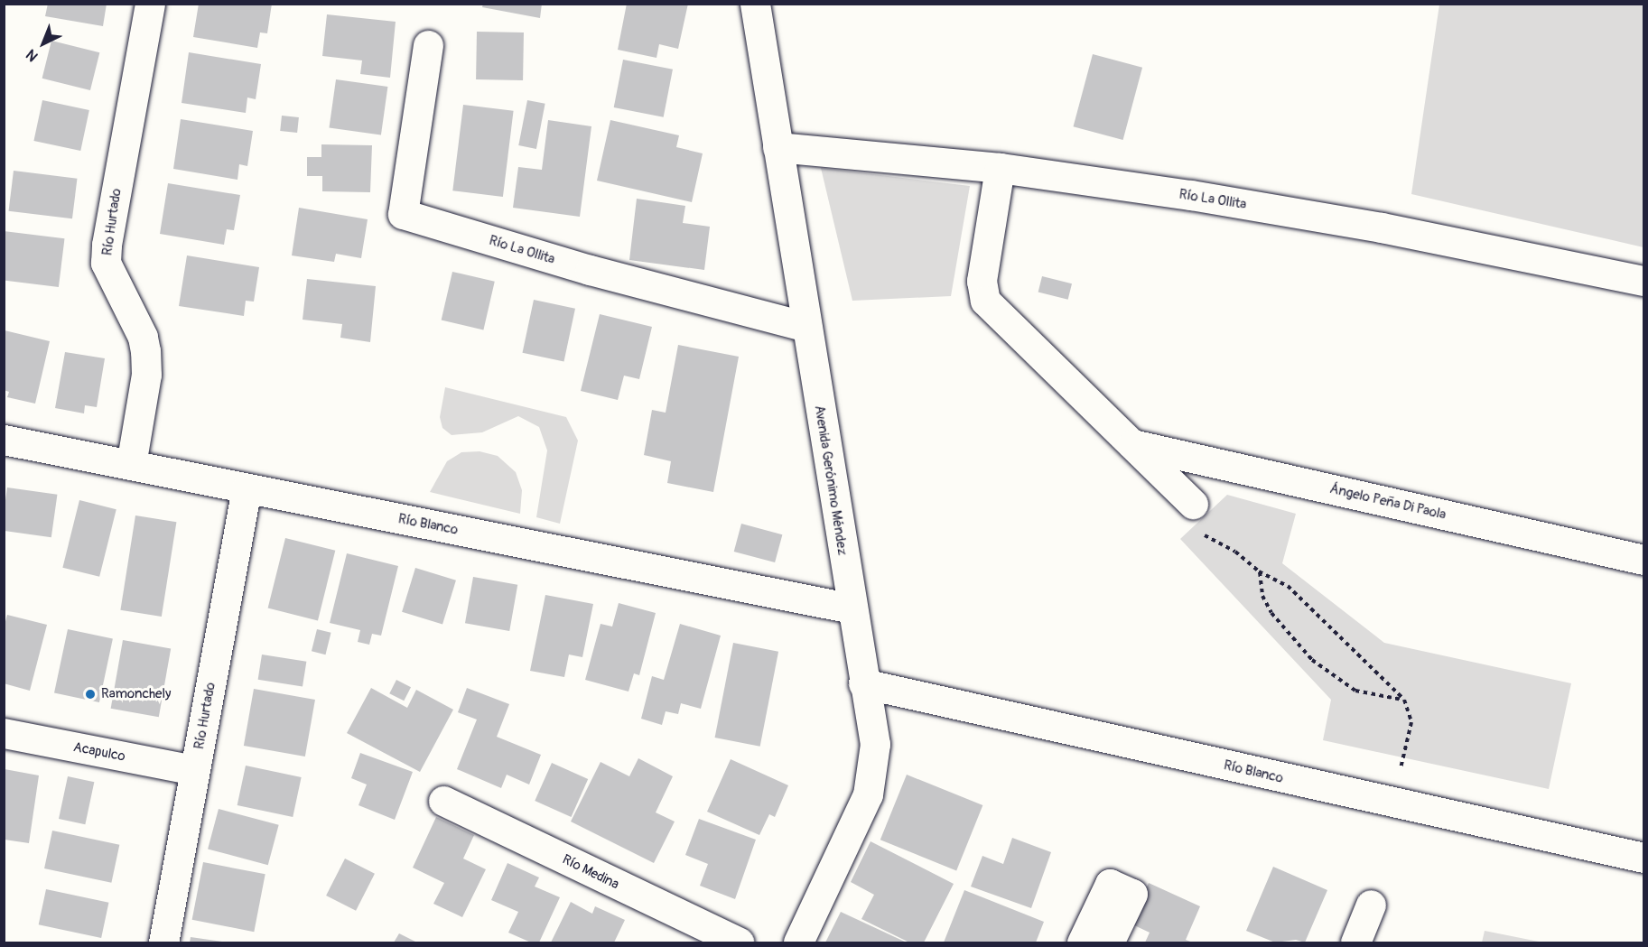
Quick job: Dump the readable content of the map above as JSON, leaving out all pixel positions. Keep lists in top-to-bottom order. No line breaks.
{"streets":{"street":["Río La Ollita","Río Hurtado","Avenida Gerónimo Méndez","Ángelo Peña Di Paola","Río Blanco","Acapulco","Río Medina"]},"crossings":[["Río La Ollita","Avenida Gerónimo Méndez"],["Río Hurtado","Río Blanco"],["Río Hurtado","Acapulco"],["Avenida Gerónimo Méndez","Río Blanco"]],"places":["Ramonchely"],"north":"bottom left"}
